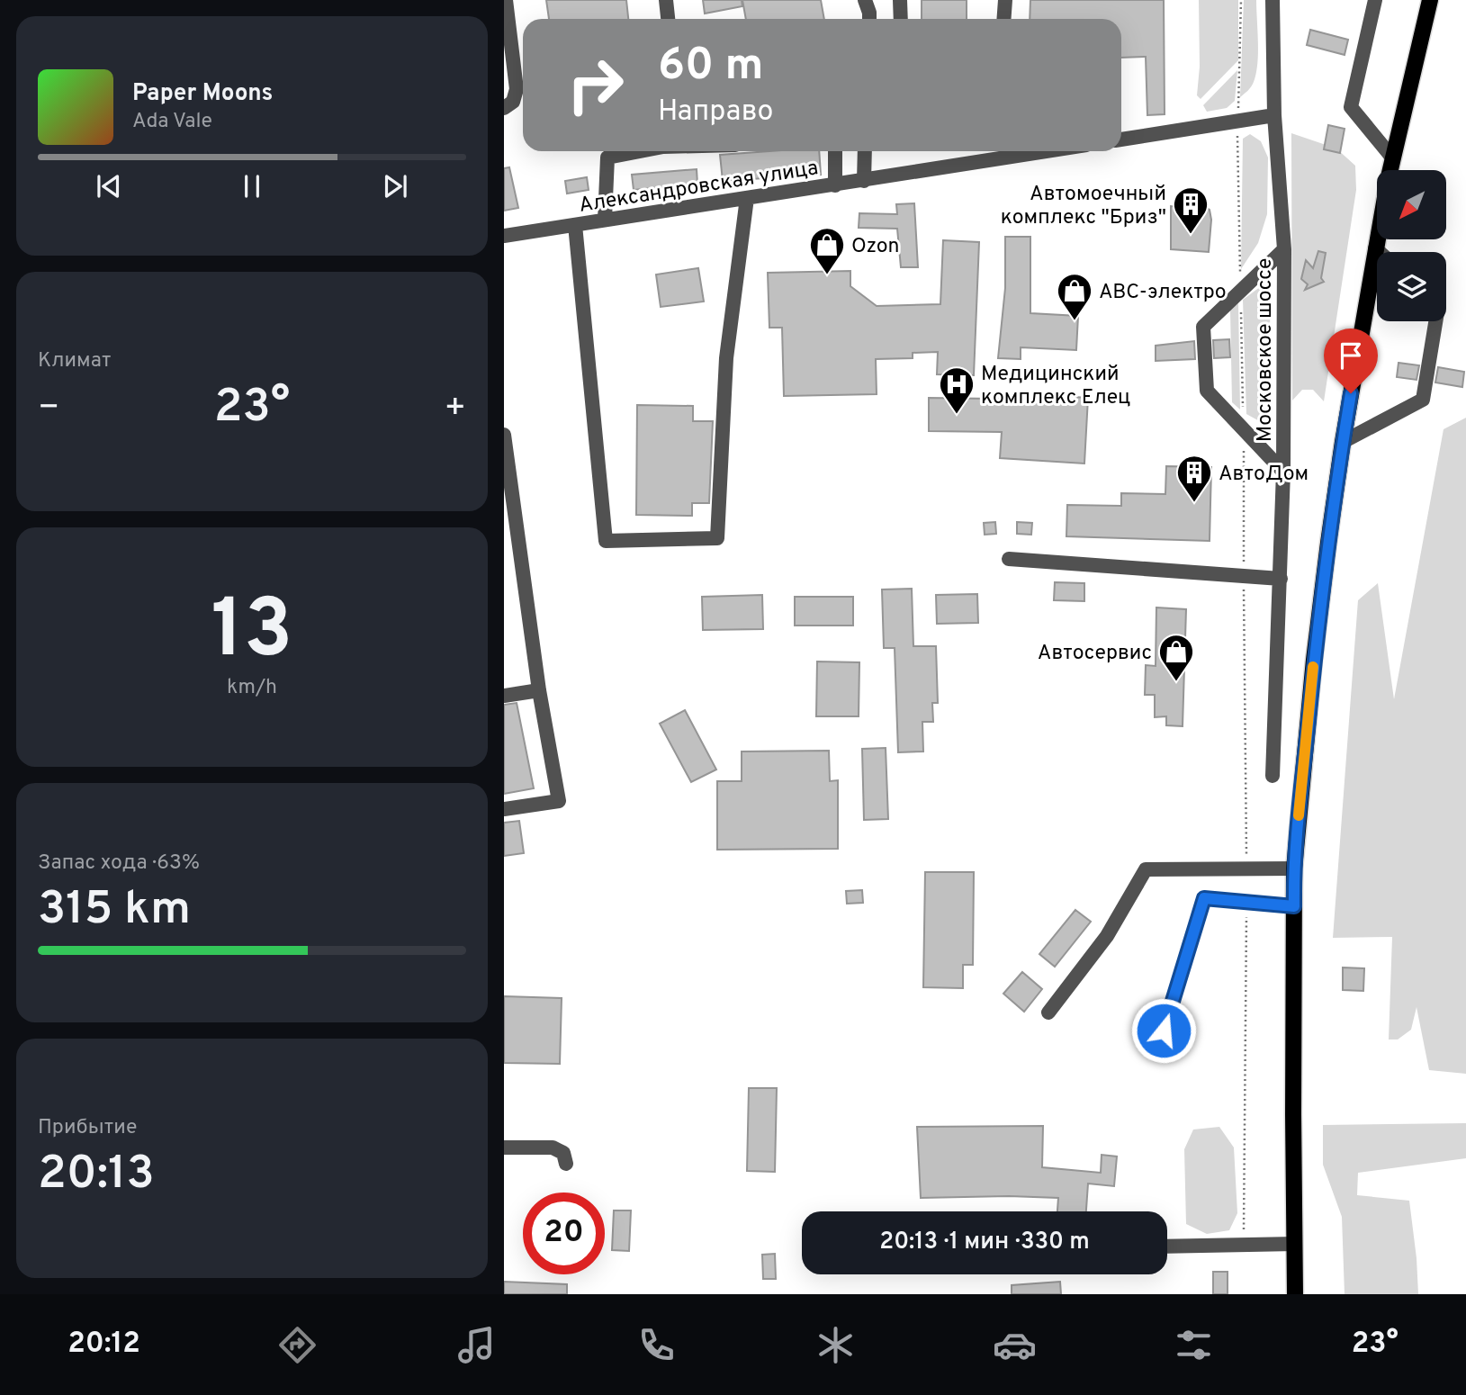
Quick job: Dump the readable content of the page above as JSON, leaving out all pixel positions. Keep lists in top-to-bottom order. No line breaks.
{"streets":{"street":["Александровская улица","Московское шоссе"]},"places":{"building":["Автомоечный комплекс \"Бриз\"","АвтоДом"],"shop":["Ozon","АВС-электро","Автосервис"],"hospital":["Медицинский комплекс Елец"]},"north":"bottom left","page":{"turn":["60 m","Направо"],"song":["Paper Moons","Ada Vale"],"tile":["Климат",["13","km/h"],["Запас хода · 63%","315 km"],["Прибытие","20:13"]],"heat":["−","23°","+"],"limit":"20","trip":"20:13 · 1 мин · 330 m","tabs":["20:12","23°"]}}
